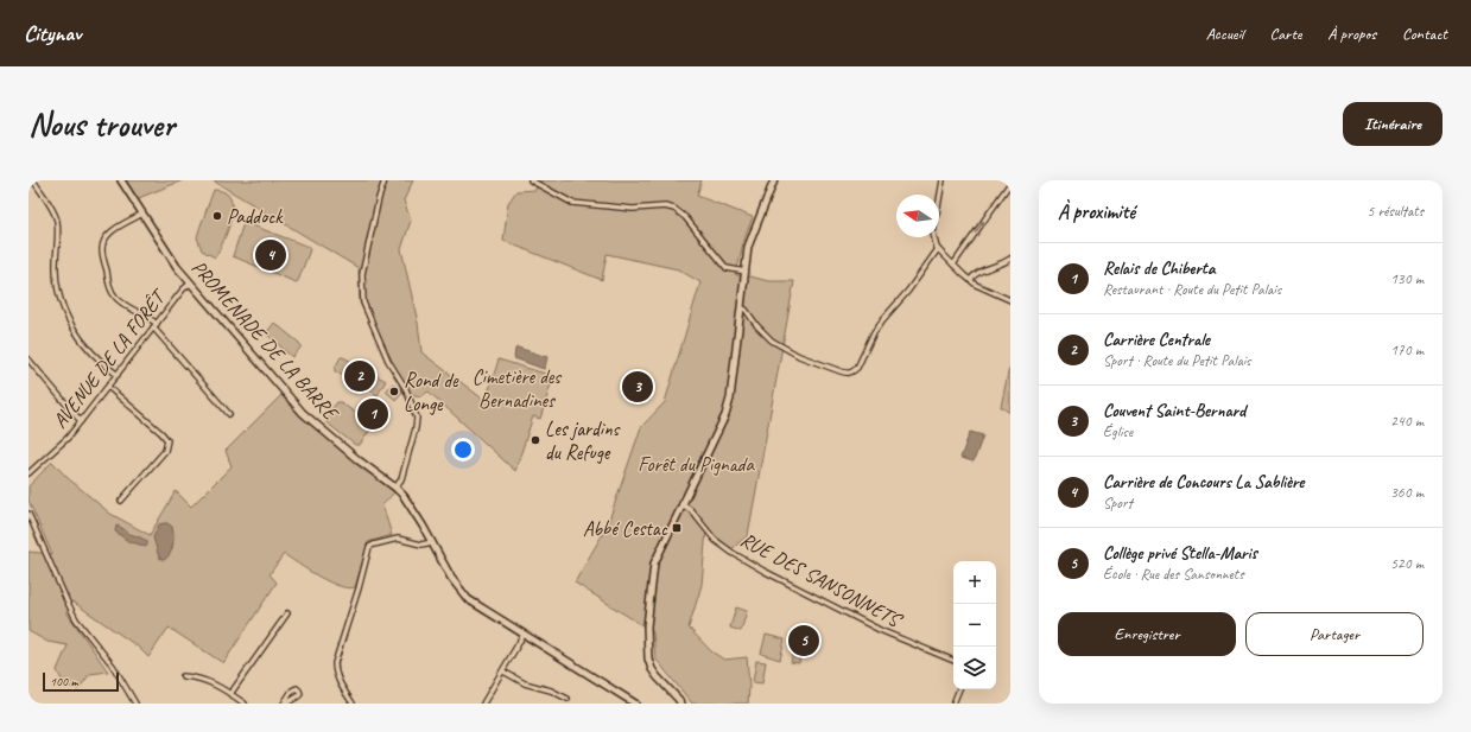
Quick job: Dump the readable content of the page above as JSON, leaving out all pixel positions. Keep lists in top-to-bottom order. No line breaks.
{"streets":{"main road":["PROMENADE DE LA BARRE"],"street":["AVENUE DE LA FORÊT","RUE DES SANSONNETS"]},"crossings":[["PROMENADE DE LA BARRE","AVENUE DE LA FORÊT"]],"parks":["Cimetière des Bernadines","Forêt du Pignada"],"places":{"other":["Paddock","Rond de Longe","Les jardins du Refuge"],"transit":["Abbé Cestac"]},"scale_bar":"100 m","north":"left","page":{"header":"Citynav","nav":["Accueil","Carte","À propos","Contact"],"buttons":["Itinéraire",["Enregistrer","Partager"]],"title":"Nous trouver","heading":["À proximité","5 résultats"],"pins":["4","2","3","1","5"],"list":[{"mark":"1","name":"Relais de Chiberta","note":"Restaurant · Route du Petit Palais","value":"130 m"},{"mark":"2","name":"Carrière Centrale","note":"Sport · Route du Petit Palais","value":"170 m"},{"mark":"3","name":"Couvent Saint-Bernard","note":"Église","value":"240 m"},{"mark":"4","name":"Carrière de Concours La Sablière","note":"Sport","value":"360 m"},{"mark":"5","name":"Collège privé Stella-Maris","note":"École · Rue des Sansonnets","value":"520 m"}],"map_buttons":["+","−"],"scale":"100 m"}}
